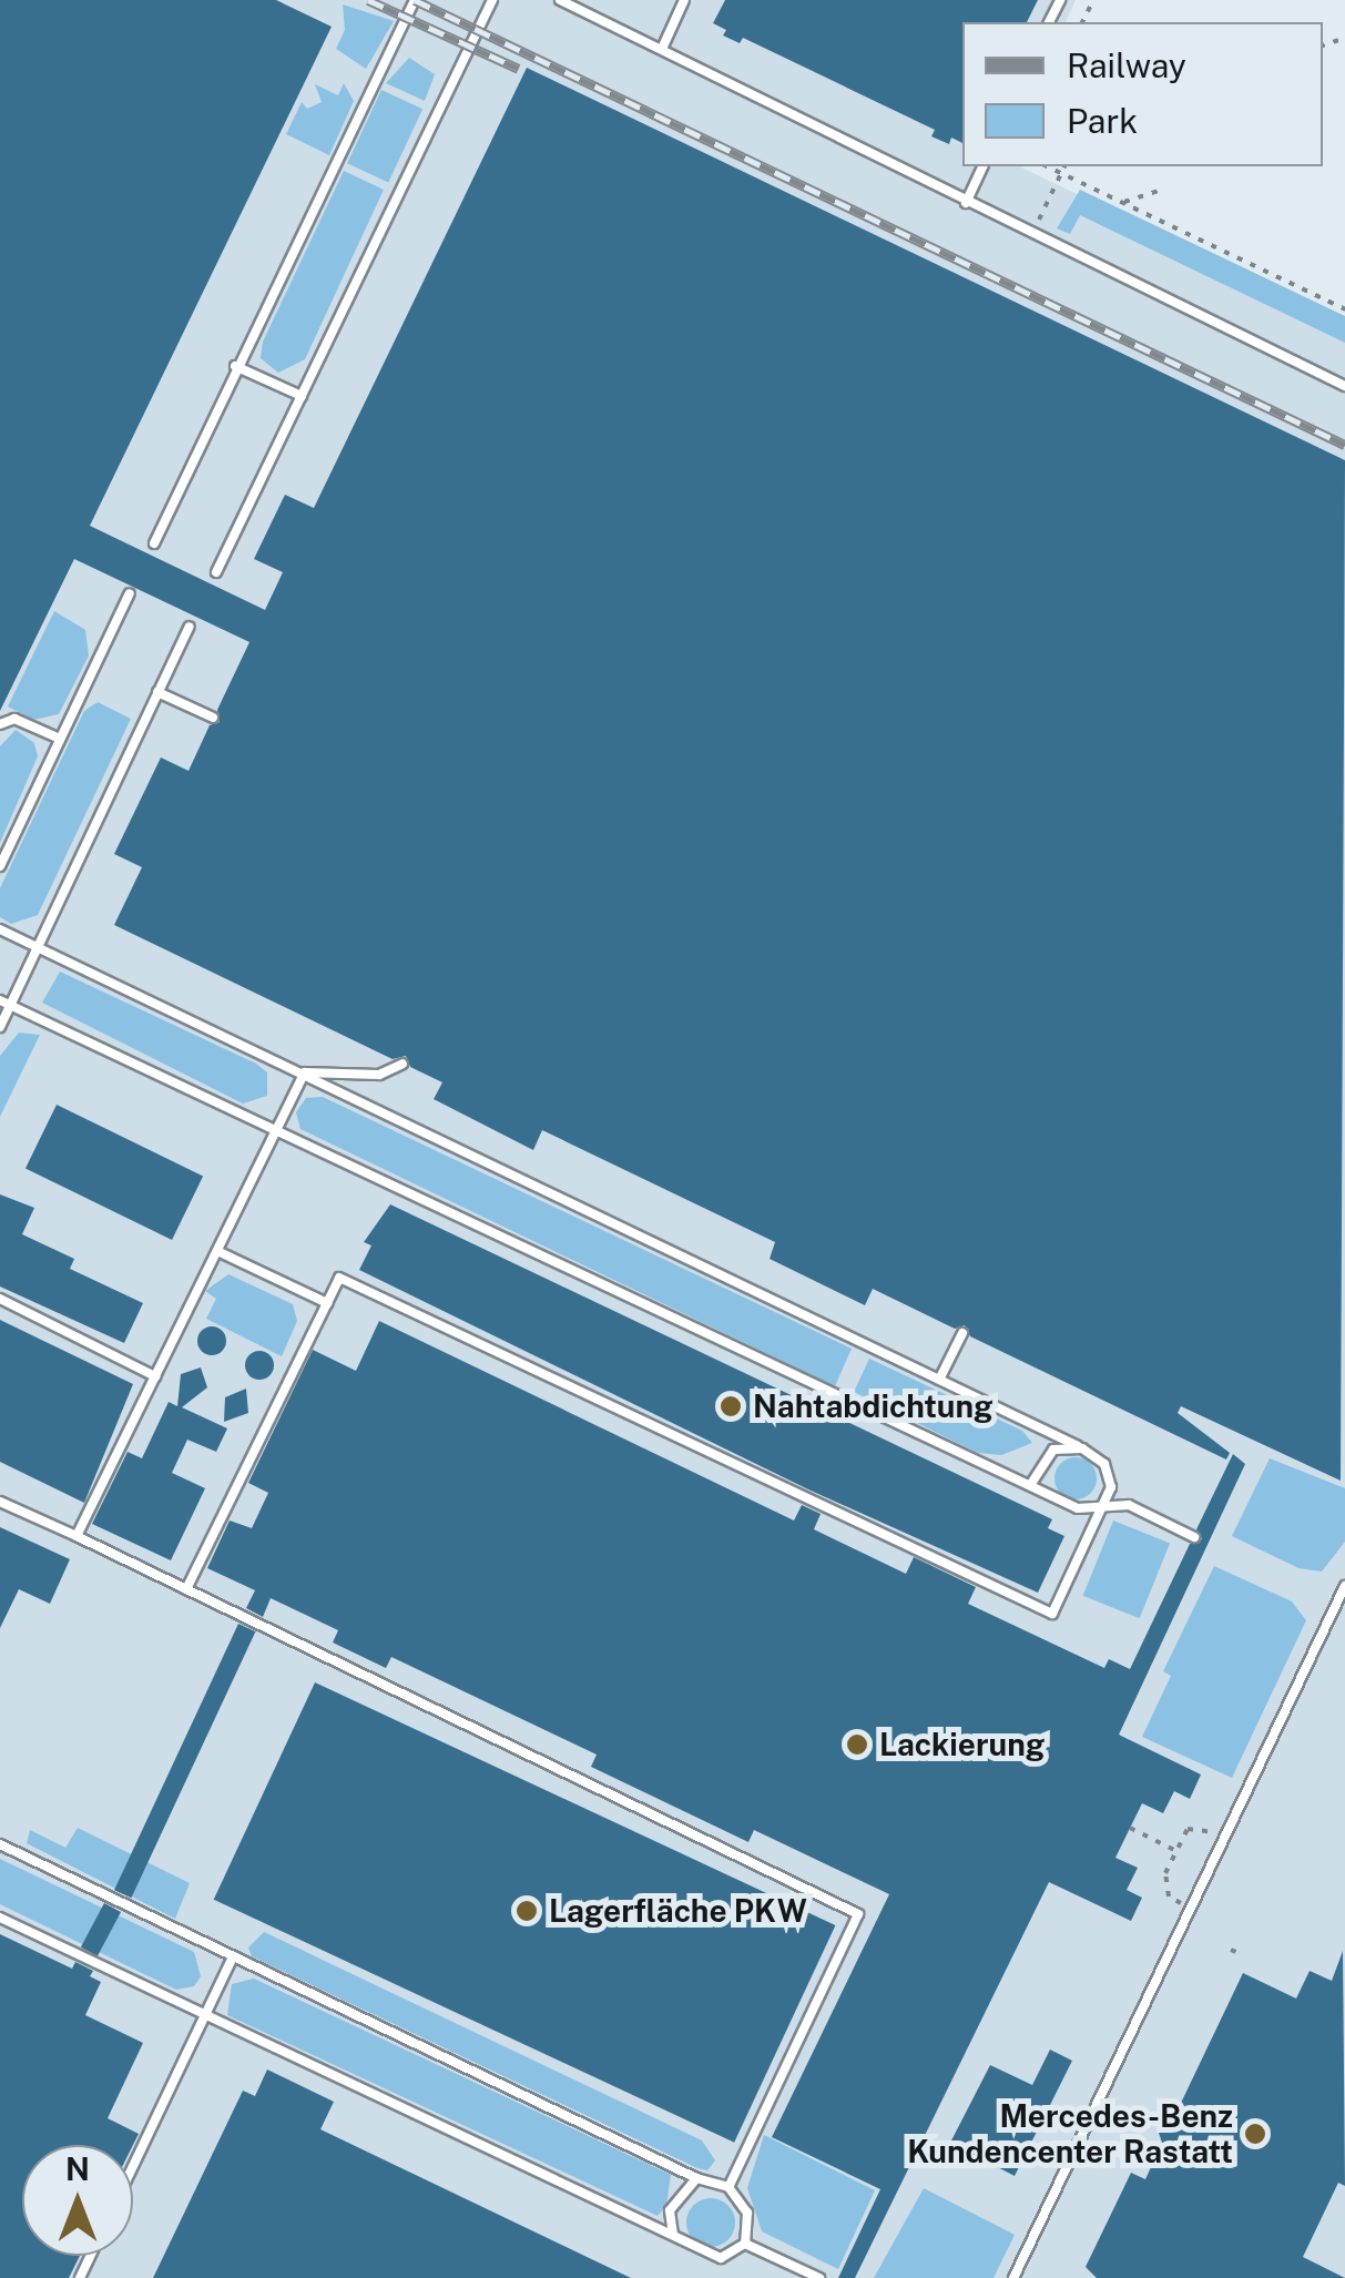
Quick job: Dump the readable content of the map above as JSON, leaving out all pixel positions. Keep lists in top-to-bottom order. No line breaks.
{"places":["Nahtabdichtung","Lackierung","Lagerfläche PKW","Mercedes-Benz Kundencenter Rastatt"],"legend":["Railway","Park"],"north":"top"}
